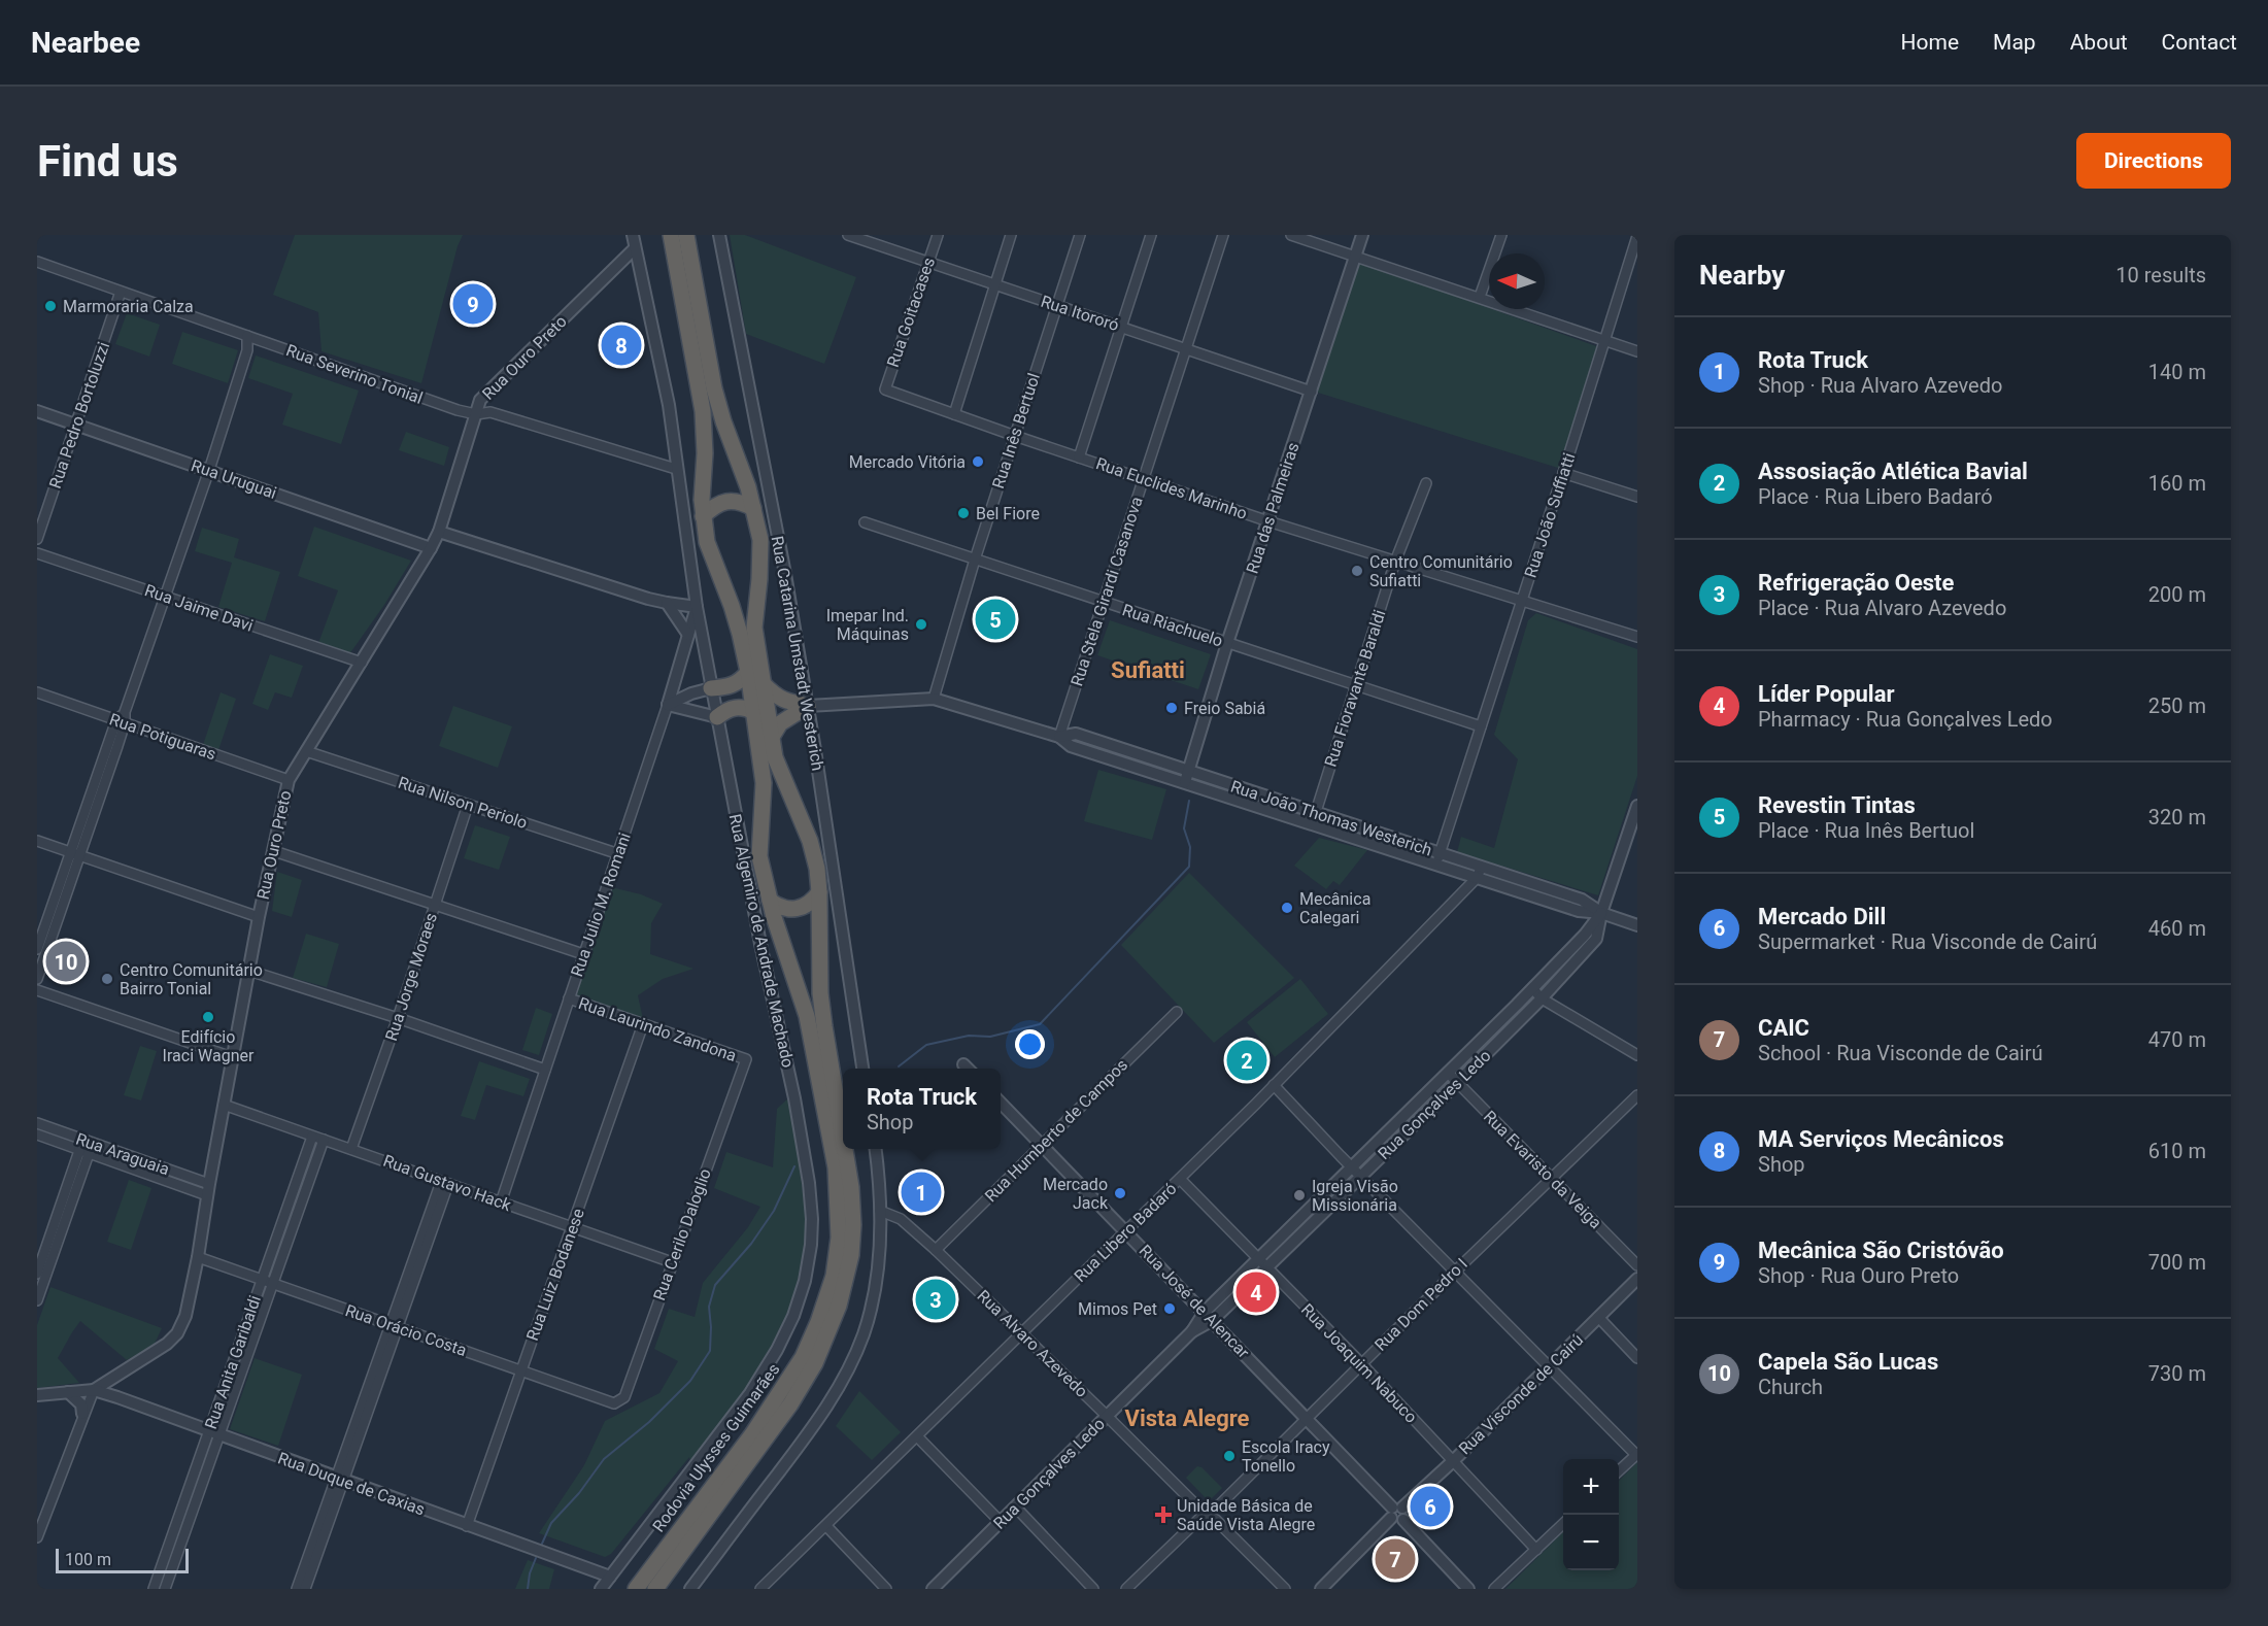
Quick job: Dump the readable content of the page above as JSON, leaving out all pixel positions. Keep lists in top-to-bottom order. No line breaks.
{"streets":{"highway":["Rodovia Ulysses Guimarães"],"street":["Rua Goitacases","Rua Itororó","Rua Ouro Preto","Rua Severino Tonial","Rua Pedro Bortoluzzi","Rua Inês Bertuol","Rua Uruguai","Rua Euclides Marinho","Rua das Palmeiras","Rua João Suffiatti","Rua Stela Girardi Casanova","Rua Jaime Davi","Rua Riachuelo","Rua Catarina Umstadt Westerich","Rua Fioravante Baraldi","Rua Potiguaras","Rua Nilson Periolo","Rua João Thomas Westerich","Rua Julio M. Romani","Rua Algemiro de Andrade Machado","Rua Jorge Moraes","Rua Laurindo Zandona","Rua Gonçalves Ledo","Rua Humberto de Campos","Rua Araguaia","Rua Evaristo da Veiga","Rua Gustavo Hack","Rua Libero Badaró","Rua Cerilo Daloglio","Rua Luiz Bodanese","Rua José de Alencar","Rua Dom Pedro I","Rua Orácio Costa","Rua Alvaro Azevedo","Rua Anita Garibaldi","Rua Joaquim Nabuco","Rua Visconde de Cairú","Rua Duque de Caxias"]},"crossings":[["Rua Goitacases","Rua Itororó"],["Rua Goitacases","Rua Euclides Marinho"],["Rua Itororó","Rua Inês Bertuol"],["Rua Itororó","Rua das Palmeiras"],["Rua Itororó","Rua Stela Girardi Casanova"],["Rua Ouro Preto","Rua Severino Tonial"],["Rua Ouro Preto","Rua Uruguai"],["Rua Ouro Preto","Rua Jaime Davi"],["Rua Ouro Preto","Rua Potiguaras"],["Rua Ouro Preto","Rua Nilson Periolo"],["Rua Ouro Preto","Rua Algemiro de Andrade Machado"],["Rua Ouro Preto","Rua Araguaia"],["Rua Ouro Preto","Rua Gustavo Hack"],["Rua Ouro Preto","Rua Orácio Costa"],["Rua Ouro Preto","Rua Duque de Caxias"],["Rua Severino Tonial","Rua Pedro Bortoluzzi"],["Rua Severino Tonial","Rua Algemiro de Andrade Machado"],["Rua Pedro Bortoluzzi","Rua Uruguai"],["Rua Inês Bertuol","Rua Euclides Marinho"],["Rua Inês Bertuol","Rua Riachuelo"],["Rua Inês Bertuol","Rua João Thomas Westerich"],["Rua Euclides Marinho","Rua das Palmeiras"],["Rua Euclides Marinho","Rua João Suffiatti"],["Rua Euclides Marinho","Rua Stela Girardi Casanova"],["Rua Euclides Marinho","Rua Fioravante Baraldi"],["Rua das Palmeiras","Rua Riachuelo"],["Rua das Palmeiras","Rua João Thomas Westerich"],["Rua João Suffiatti","Rua Riachuelo"],["Rua João Suffiatti","Rua João Thomas Westerich"],["Rua Stela Girardi Casanova","Rua Riachuelo"],["Rua Stela Girardi Casanova","Rua João Thomas Westerich"],["Rua Riachuelo","Rua Fioravante Baraldi"],["Rua Catarina Umstadt Westerich","Rua João Thomas Westerich"],["Rua Fioravante Baraldi","Rua João Thomas Westerich"],["Rua Nilson Periolo","Rua Julio M. Romani"],["Rua Nilson Periolo","Rua Jorge Moraes"],["Rua João Thomas Westerich","Rua Gonçalves Ledo"],["Rua João Thomas Westerich","Rua Libero Badaró"],["Rua Julio M. Romani","Rua Algemiro de Andrade Machado"],["Rua Julio M. Romani","Rua Laurindo Zandona"],["Rua Julio M. Romani","Rua Gustavo Hack"],["Rua Algemiro de Andrade Machado","Rua Duque de Caxias"],["Rua Jorge Moraes","Rua Gustavo Hack"],["Rua Laurindo Zandona","Rua Cerilo Daloglio"],["Rua Laurindo Zandona","Rua Luiz Bodanese"],["Rua Gonçalves Ledo","Rua Evaristo da Veiga"],["Rua Gonçalves Ledo","Rua José de Alencar"],["Rua Gonçalves Ledo","Rua Alvaro Azevedo"],["Rua Gonçalves Ledo","Rua Joaquim Nabuco"],["Rua Humberto de Campos","Rua José de Alencar"],["Rua Humberto de Campos","Rua Alvaro Azevedo"],["Rua Evaristo da Veiga","Rua Dom Pedro I"],["Rua Gustavo Hack","Rua Cerilo Daloglio"],["Rua Gustavo Hack","Rua Luiz Bodanese"],["Rua Gustavo Hack","Rua Anita Garibaldi"],["Rua Libero Badaró","Rua José de Alencar"],["Rua Libero Badaró","Rua Alvaro Azevedo"],["Rua Libero Badaró","Rua Joaquim Nabuco"],["Rua Cerilo Daloglio","Rua Orácio Costa"],["Rua Luiz Bodanese","Rua Orácio Costa"],["Rua Luiz Bodanese","Rua Duque de Caxias"],["Rua José de Alencar","Rua Dom Pedro I"],["Rua José de Alencar","Rua Visconde de Cairú"],["Rua Dom Pedro I","Rua Alvaro Azevedo"],["Rua Dom Pedro I","Rua Joaquim Nabuco"],["Rua Orácio Costa","Rua Anita Garibaldi"],["Rua Anita Garibaldi","Rua Duque de Caxias"],["Rua Joaquim Nabuco","Rua Visconde de Cairú"]],"districts":["Sufiatti","Vista Alegre"],"places":{"other":["Marmoraria Calza","Mercado Vitória","Bel Fiore","Centro Comunitário Sufiatti","Imepar Ind. Máquinas","Freio Sabiá","Mecânica Calegari","Centro Comunitário Bairro Tonial","Edifício Iraci Wagner","Mercado Jack","Igreja Visão Missionária","Mimos Pet","Escola Iracy Tonello"],"health":["Unidade Básica de Saúde Vista Alegre"]},"scale_bar":"100 m","north":"left","page":{"header":"Nearbee","nav":["Home","Map","About","Contact"],"buttons":"Directions","title":"Find us","heading":["Nearby","10 results"],"pins":["9","8","5","10","2","1","4","3","6","7"],"list":[{"mark":"1","name":"Rota Truck","note":"Shop · Rua Alvaro Azevedo","value":"140 m"},{"mark":"2","name":"Assosiação Atlética Bavial","note":"Place · Rua Libero Badaró","value":"160 m"},{"mark":"3","name":"Refrigeração Oeste","note":"Place · Rua Alvaro Azevedo","value":"200 m"},{"mark":"4","name":"Líder Popular","note":"Pharmacy · Rua Gonçalves Ledo","value":"250 m"},{"mark":"5","name":"Revestin Tintas","note":"Place · Rua Inês Bertuol","value":"320 m"},{"mark":"6","name":"Mercado Dill","note":"Supermarket · Rua Visconde de Cairú","value":"460 m"},{"mark":"7","name":"CAIC","note":"School · Rua Visconde de Cairú","value":"470 m"},{"mark":"8","name":"MA Serviços Mecânicos","note":"Shop","value":"610 m"},{"mark":"9","name":"Mecânica São Cristóvão","note":"Shop · Rua Ouro Preto","value":"700 m"},{"mark":"10","name":"Capela São Lucas","note":"Church","value":"730 m"}],"popup":["Rota Truck","Shop"],"map_buttons":["+","−"],"scale":"100 m"}}
